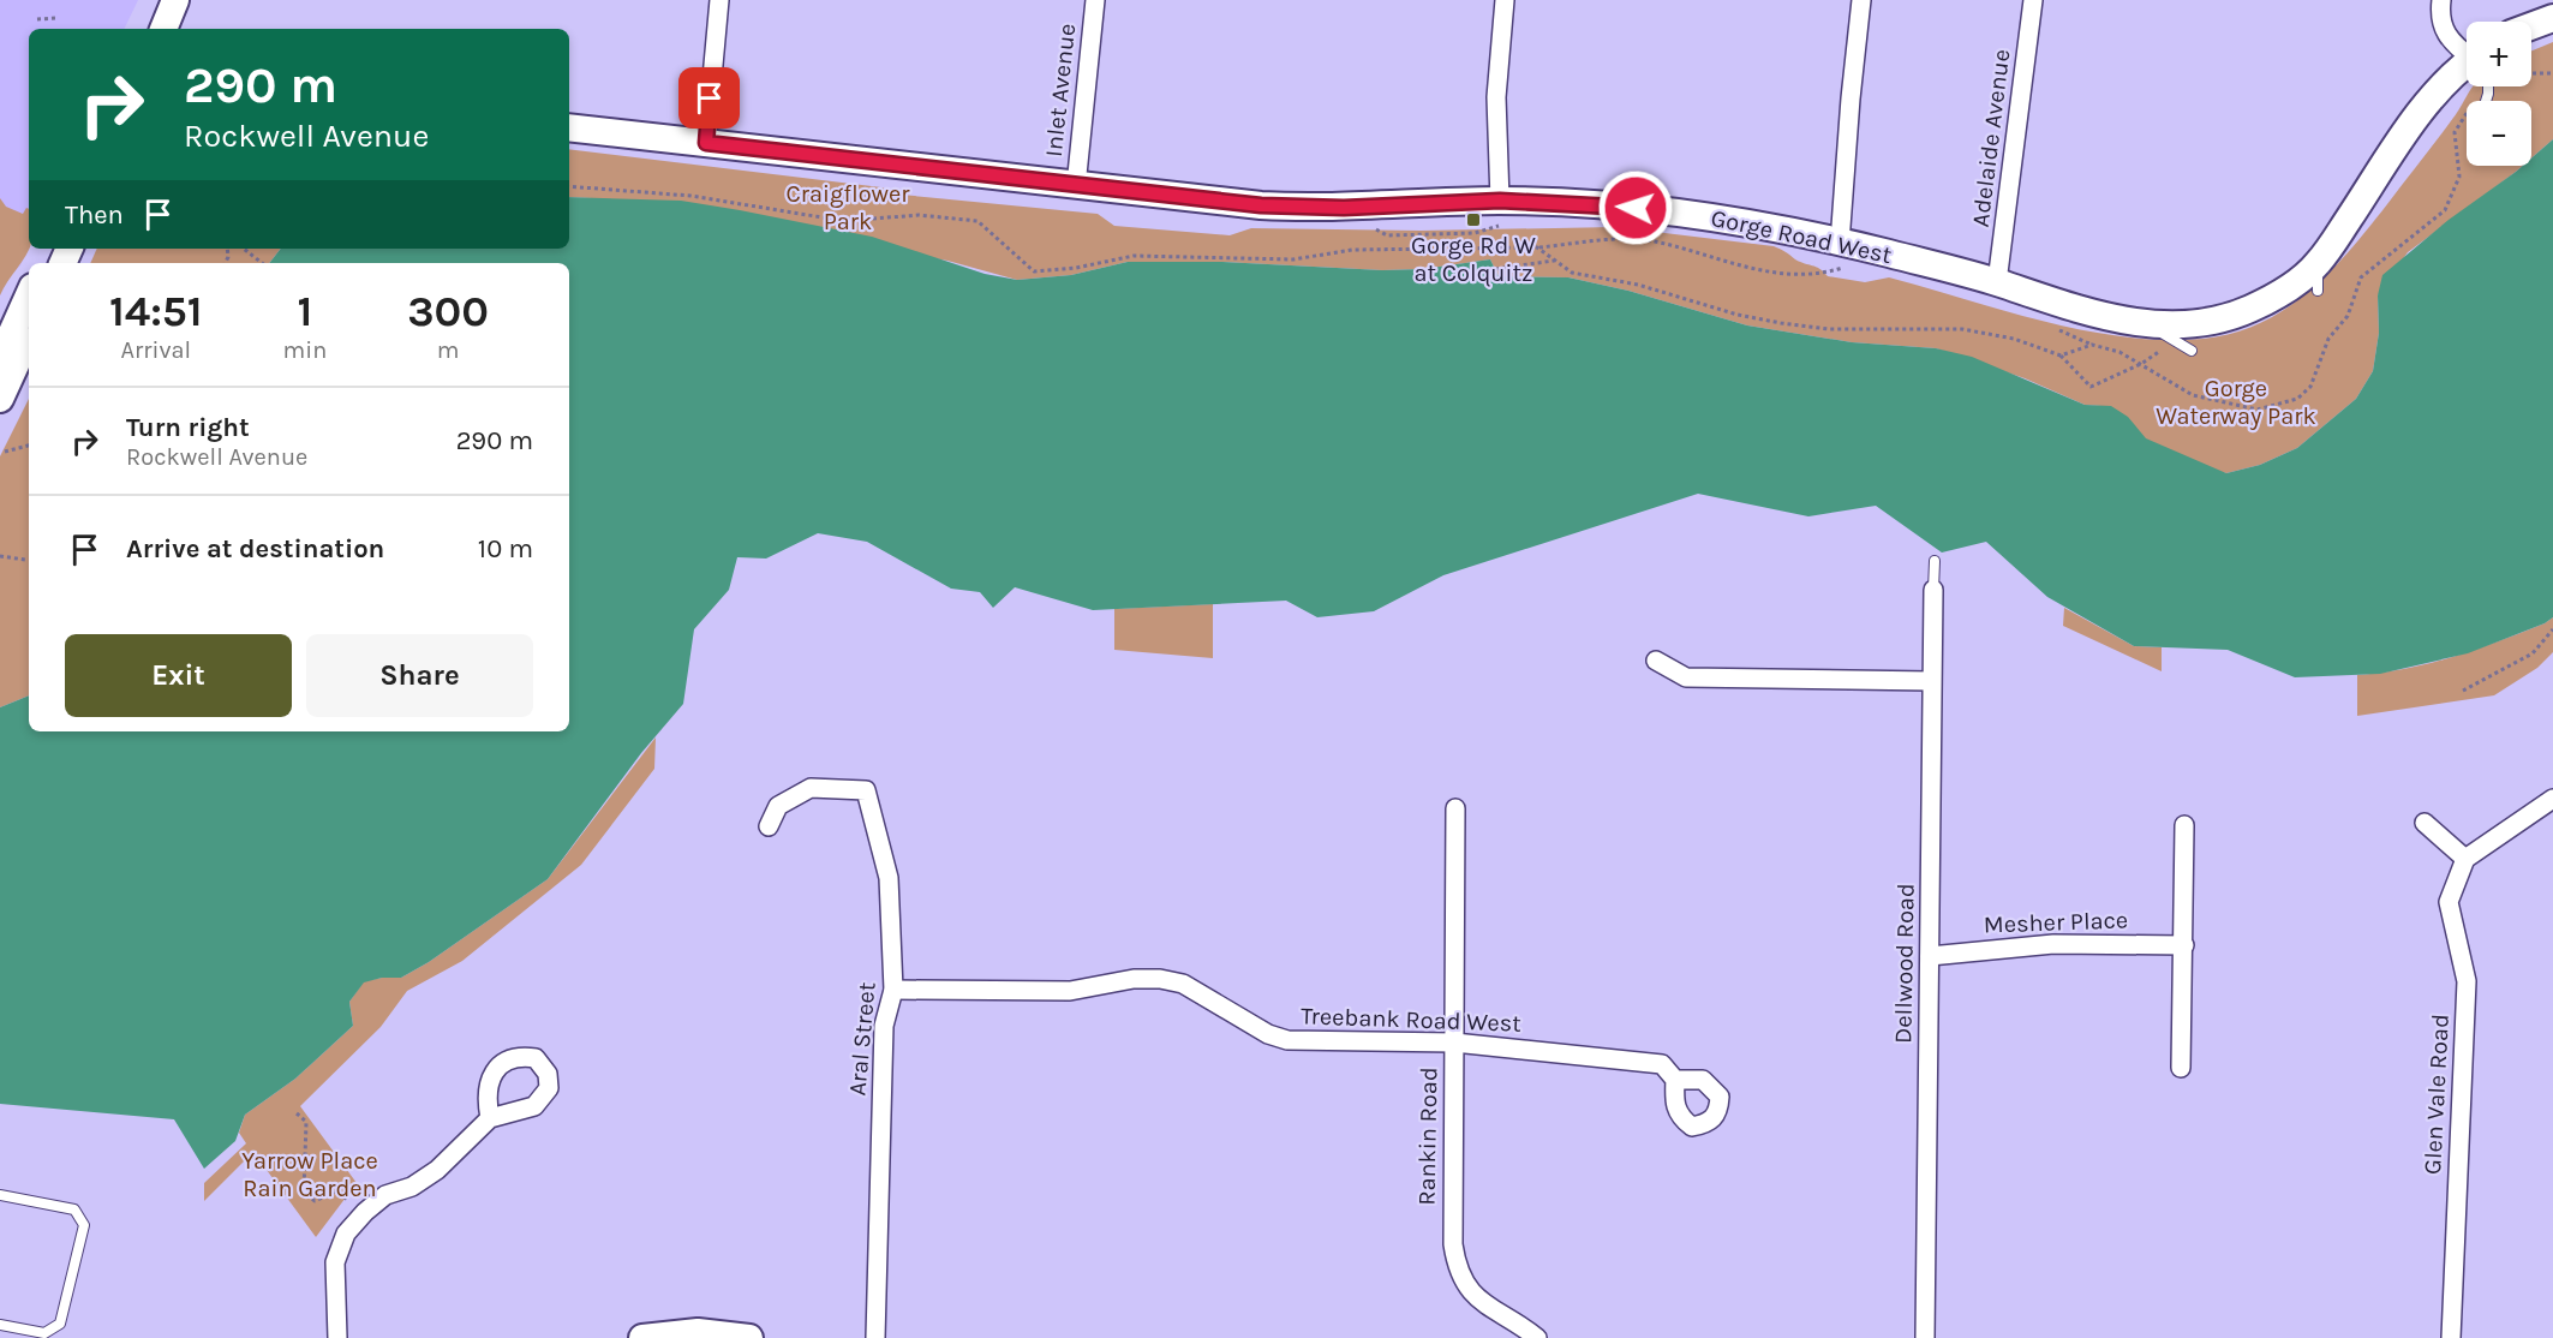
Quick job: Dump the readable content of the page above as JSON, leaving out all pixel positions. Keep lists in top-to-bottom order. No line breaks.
{"streets":{"main road":["Gorge Road West"],"street":["Inlet Avenue","Adelaide Avenue","Mesher Place","Dellwood Road","Treebank Road West","Aral Street","Glen Vale Road","Rankin Road"]},"crossings":[["Inlet Avenue","Gorge Road West"],["Adelaide Avenue","Gorge Road West"],["Mesher Place","Dellwood Road"],["Treebank Road West","Aral Street"],["Treebank Road West","Rankin Road"]],"parks":["Craigflower Park","Gorge Waterway Park","Yarrow Place Rain Garden"],"places":{"transit":["Gorge Rd W at Colquitz"]},"page":{"map_buttons":["+","−"],"turn":["290 m","Rockwell Avenue"],"then":"Then","eta":["14:51","Arrival","1","min","300","m"],"list":[{"name":"Turn right","note":"Rockwell Avenue","value":"290 m"},{"name":"Arrive at destination","value":"10 m"}],"buttons":["Exit","Share"]}}
